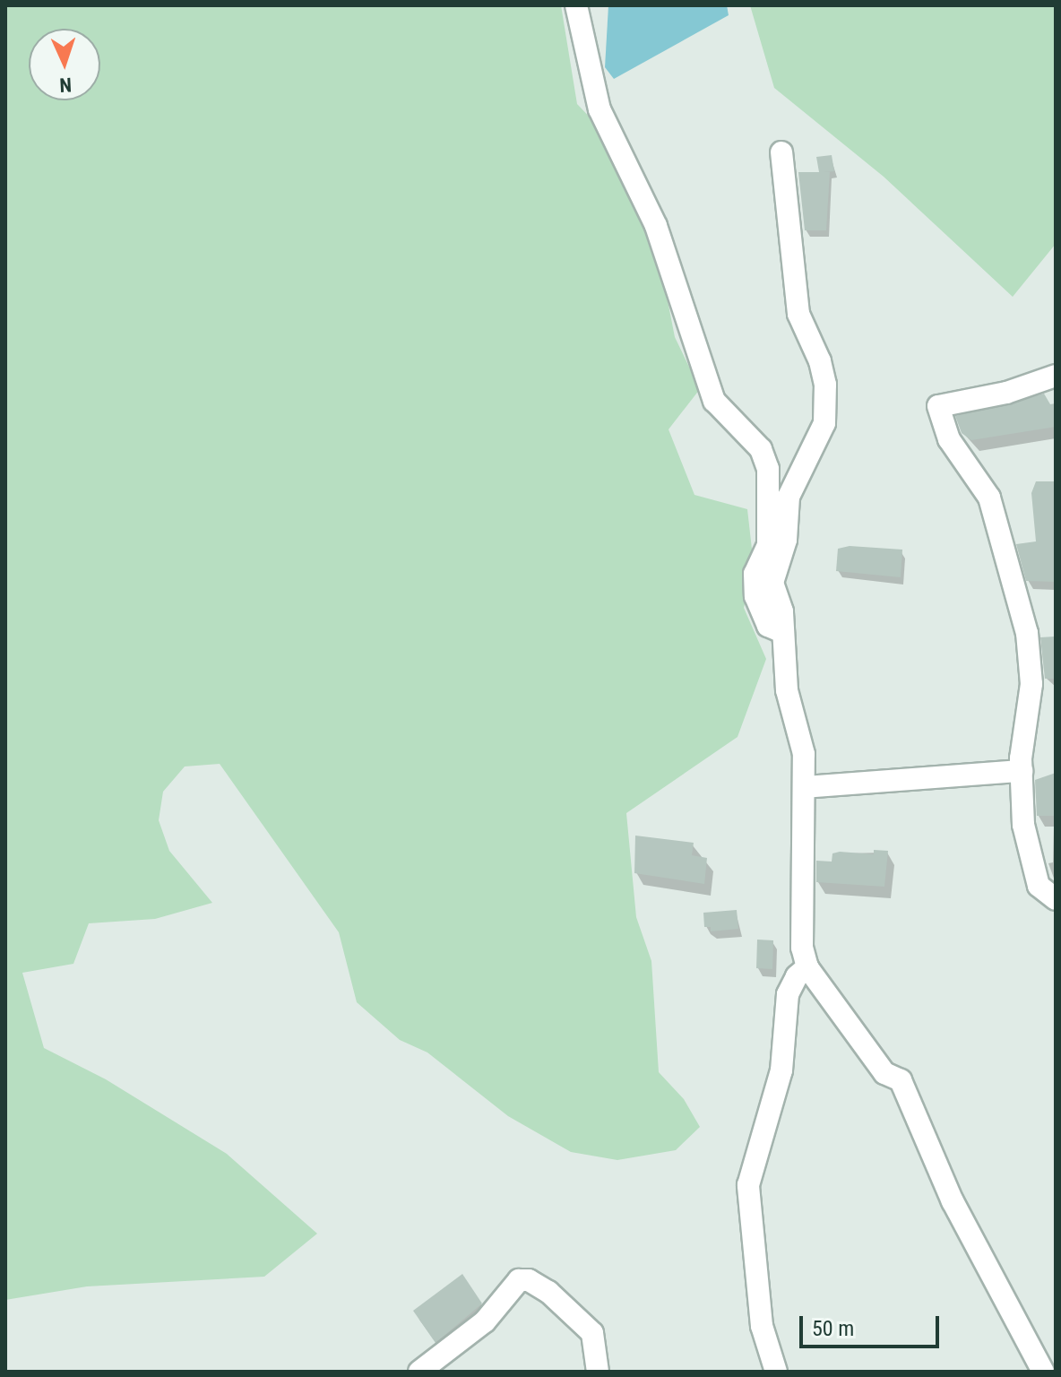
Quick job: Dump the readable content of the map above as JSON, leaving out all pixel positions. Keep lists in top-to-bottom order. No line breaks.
{"scale_bar":"50 m","north":"bottom"}
